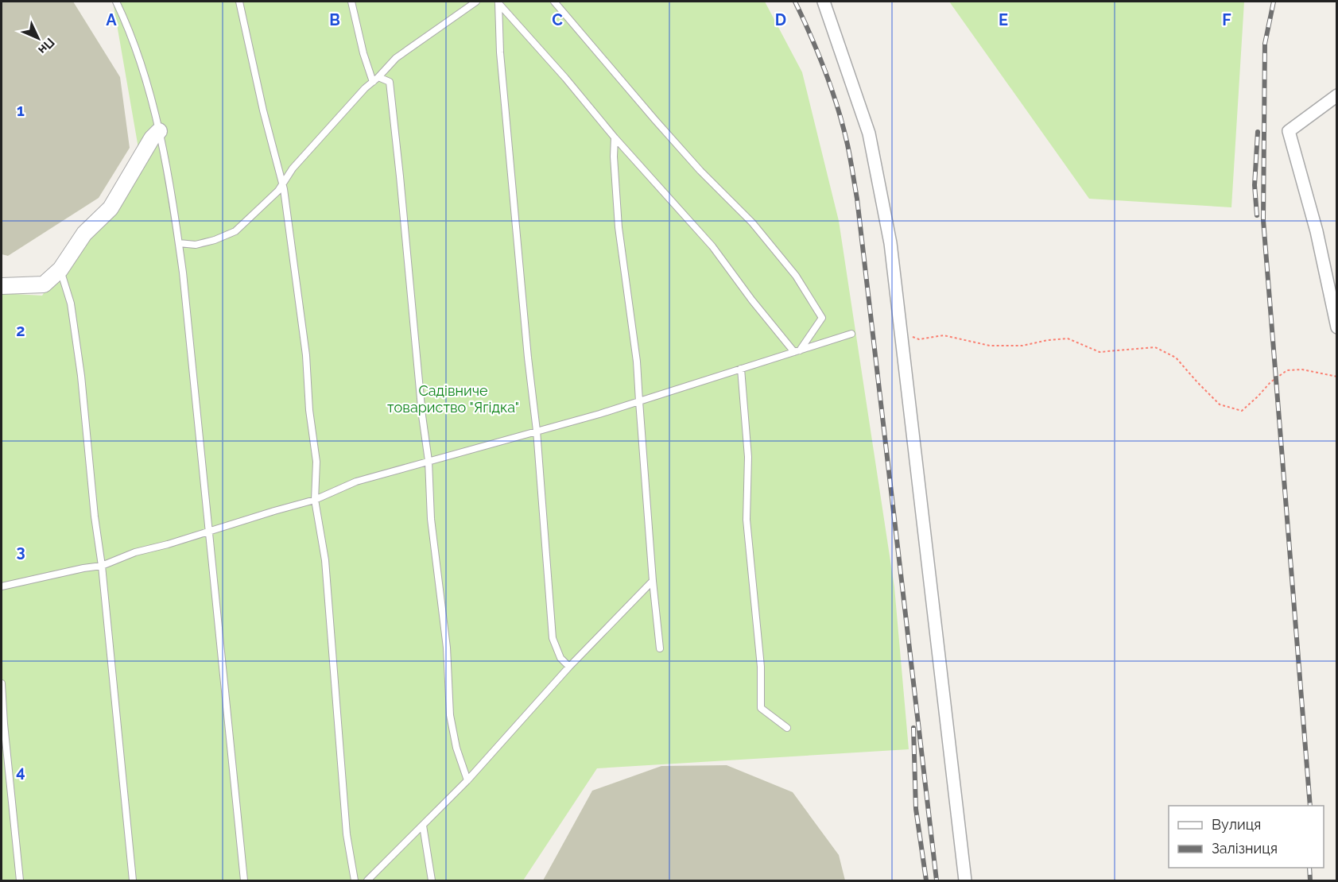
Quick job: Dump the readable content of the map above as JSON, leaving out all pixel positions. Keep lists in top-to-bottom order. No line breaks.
{"parks":["Садівниче товариство \"Ягідка\""],"legend":["Вулиця","Залізниця"],"north":"bottom right","grid":{"columns":["A","B","C","D","E","F"],"rows":["1","2","3","4"]}}
